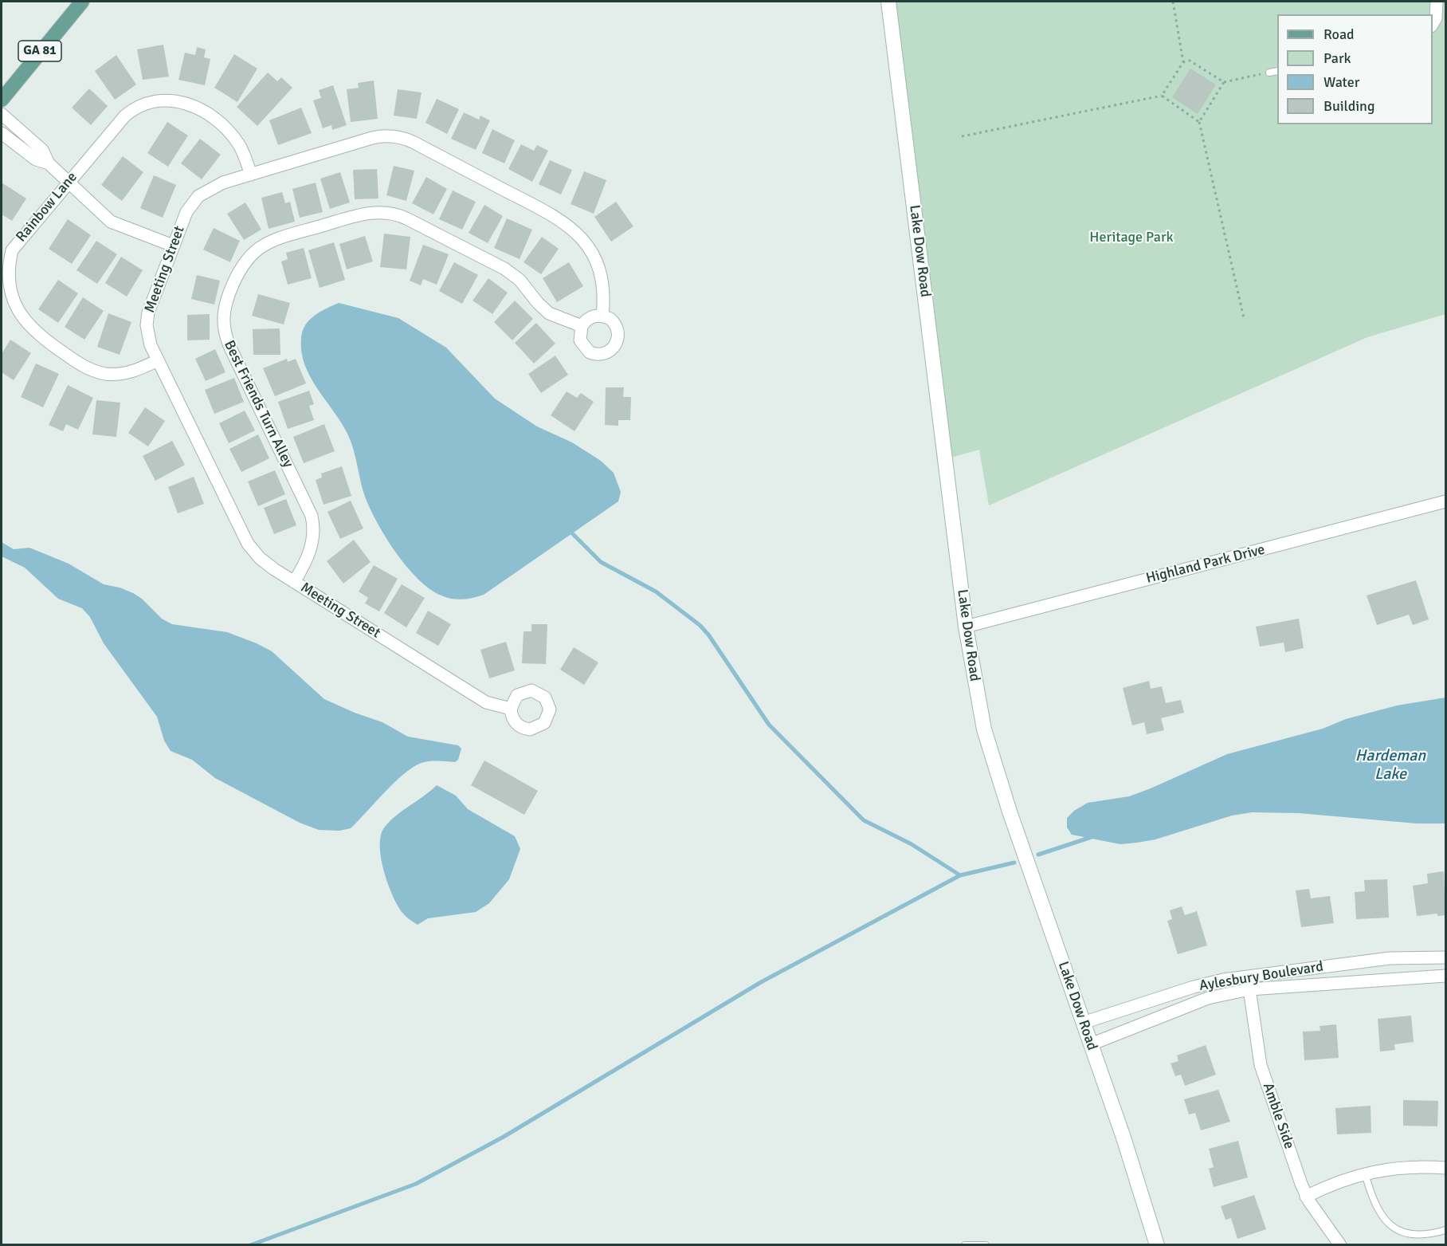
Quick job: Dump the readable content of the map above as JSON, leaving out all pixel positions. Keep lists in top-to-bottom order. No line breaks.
{"streets":{"main road":["GA 81"],"street":["Rainbow Lane","Lake Dow Road","Meeting Street","Best Friends Turn Alley","Highland Park Drive","Aylesbury Boulevard","Amble Side"]},"crossings":[["Rainbow Lane","Meeting Street"],["Lake Dow Road","Highland Park Drive"],["Lake Dow Road","Aylesbury Boulevard"],["Meeting Street","Best Friends Turn Alley"],["Aylesbury Boulevard","Amble Side"]],"water":["Hardeman Lake"],"parks":["Heritage Park"],"legend":["Road","Park","Water","Building"]}
